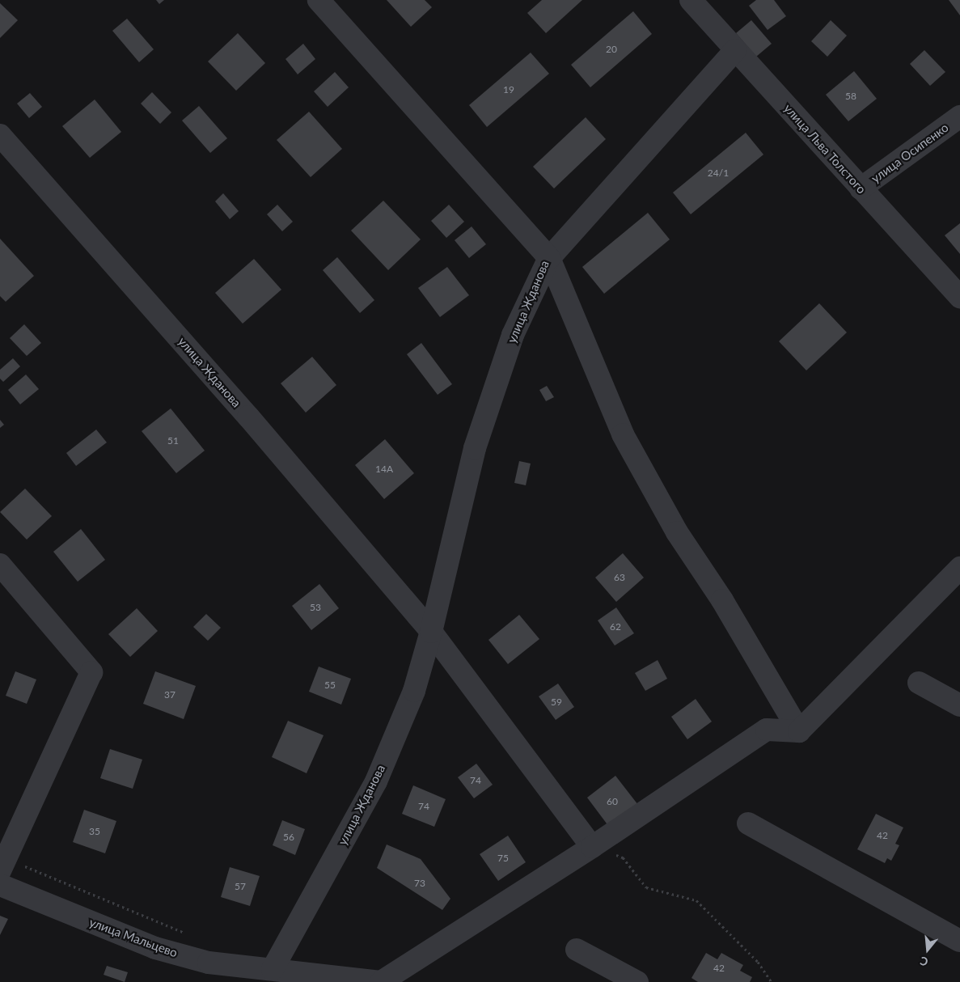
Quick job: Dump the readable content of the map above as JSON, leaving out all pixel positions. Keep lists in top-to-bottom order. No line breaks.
{"streets":{"street":["улица Льва Толстого","улица Осипенко","улица Жданова","улица Мальцево"]},"crossings":[["улица Льва Толстого","улица Осипенко"],["улица Жданова","улица Мальцево"]],"house_numbers":["20","19","58","24/1","51","14А","63","53","62","55","37","59","74","60","74","35","42","56","75","73","57","42"],"north":"bottom"}
